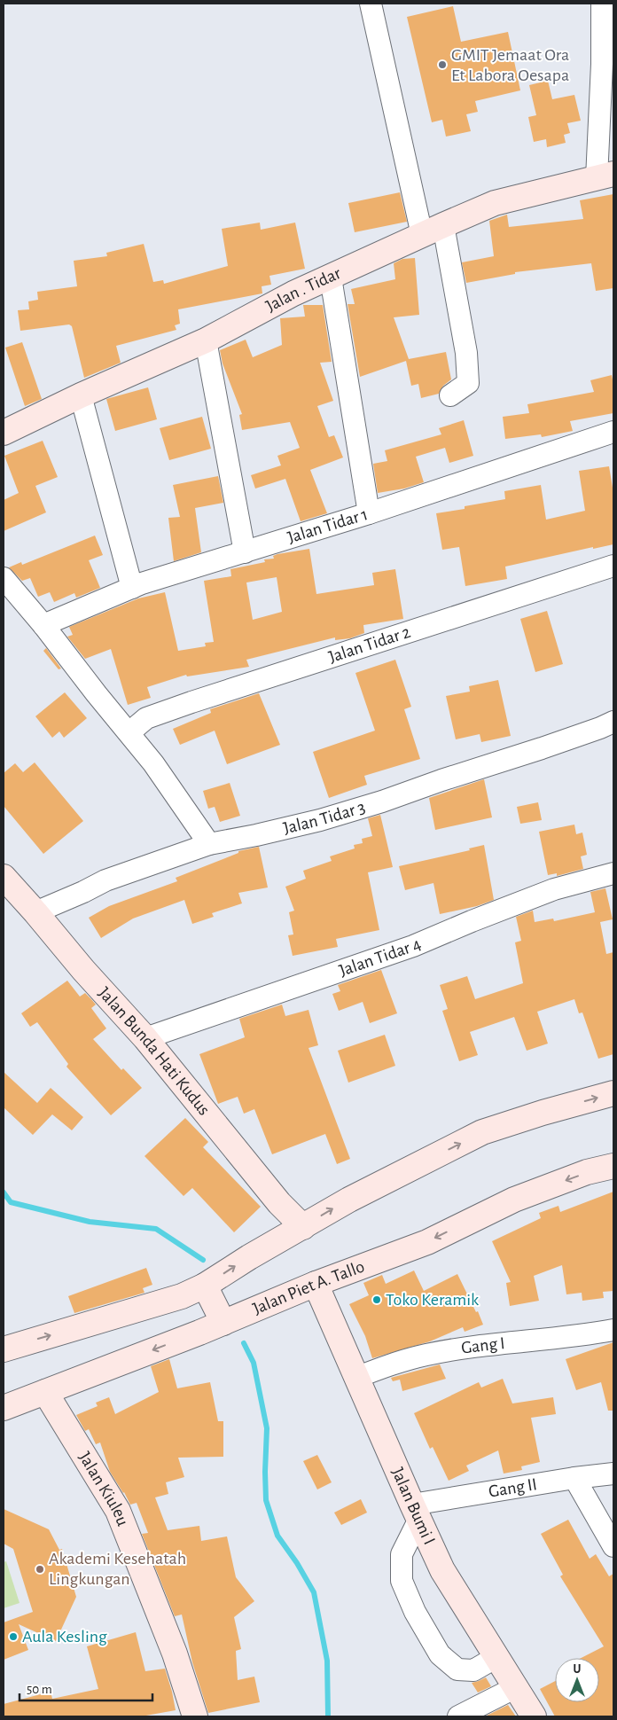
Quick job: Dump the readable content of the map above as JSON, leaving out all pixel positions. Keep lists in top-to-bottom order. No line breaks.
{"streets":{"street":["Jalan . Tidar","Jalan Tidar 1","Jalan Tidar 2","Jalan Tidar 3","Jalan Tidar 4","Jalan Bunda Hati Kudus","Jalan Piet A. Tallo","Gang I","Gang II","Jalan Kiuleu","Jalan Bumi I"]},"crossings":[["Jalan Tidar 3","Jalan Bunda Hati Kudus"],["Jalan Tidar 4","Jalan Bunda Hati Kudus"],["Jalan Piet A. Tallo","Jalan Kiuleu"],["Jalan Piet A. Tallo","Jalan Bumi I"],["Gang I","Jalan Bumi I"],["Gang II","Jalan Bumi I"]],"places":["GMIT Jemaat Ora Et Labora Oesapa","Toko Keramik","Akademi Kesehatah Lingkungan","Aula Kesling"],"scale_bar":"50 m","north":"top"}
